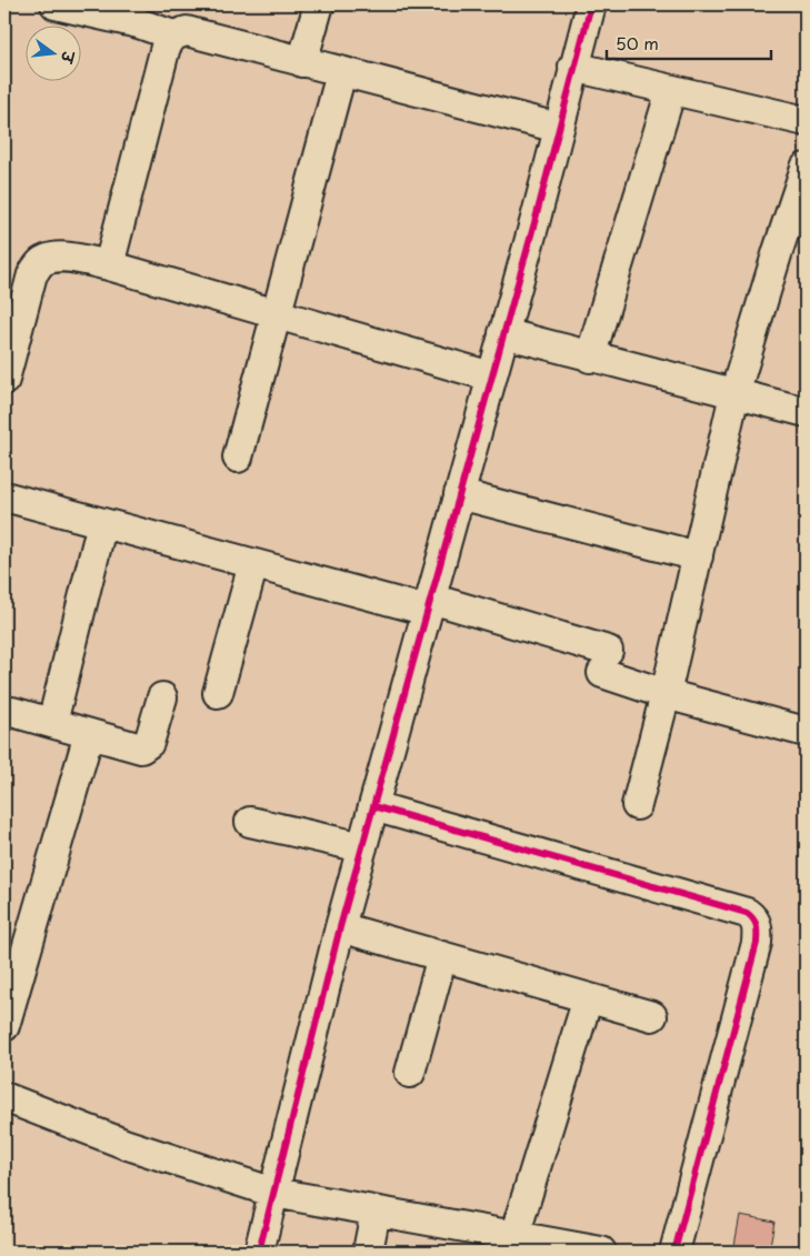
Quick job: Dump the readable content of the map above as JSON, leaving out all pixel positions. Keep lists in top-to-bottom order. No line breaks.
{"scale_bar":"50 m","north":"right"}
